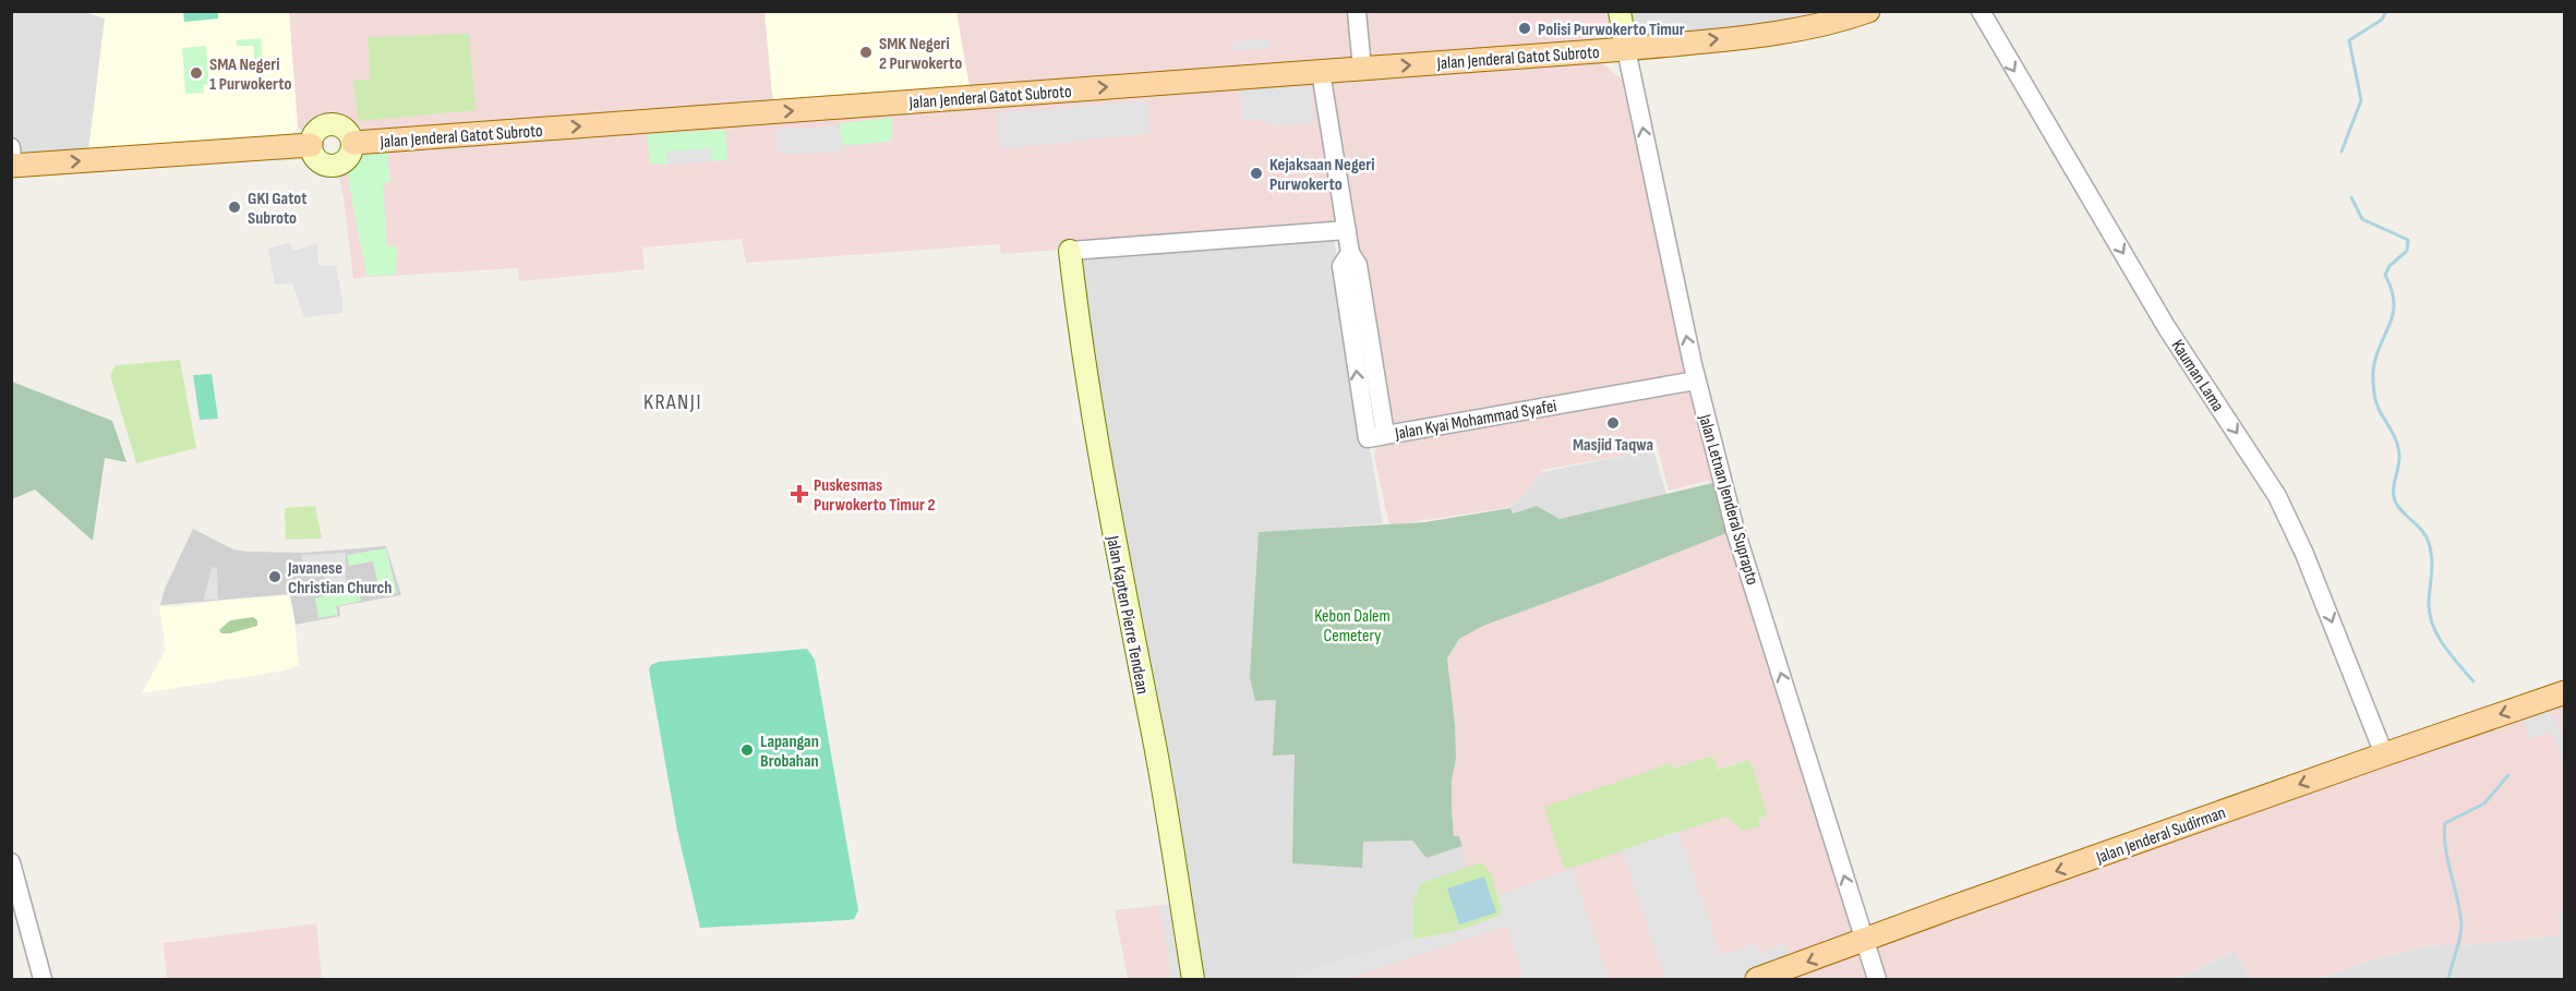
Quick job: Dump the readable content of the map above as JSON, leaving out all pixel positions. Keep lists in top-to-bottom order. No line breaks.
{"streets":{"main road":["Jalan Jenderal Gatot Subroto","Jalan Kapten Pierre Tendean","Jalan Jenderal Sudirman"],"street":["Kauman Lama","Jalan Kyai Mohammad Syafei","Jalan Letnan Jenderal Suprapto"]},"crossings":[["Jalan Jenderal Gatot Subroto","Jalan Kyai Mohammad Syafei"],["Jalan Jenderal Gatot Subroto","Jalan Letnan Jenderal Suprapto"],["Kauman Lama","Jalan Jenderal Sudirman"],["Jalan Kyai Mohammad Syafei","Jalan Letnan Jenderal Suprapto"],["Jalan Letnan Jenderal Suprapto","Jalan Jenderal Sudirman"]],"one_way":["Jalan Jenderal Gatot Subroto","Kauman Lama","Jalan Letnan Jenderal Suprapto","Jalan Jenderal Sudirman"],"districts":["KRANJI"],"parks":["Kebon Dalem Cemetery"],"places":{"other":["Polisi Purwokerto Timur","SMK Negeri 2 Purwokerto","SMA Negeri 1 Purwokerto","Kejaksaan Negeri Purwokerto","GKI Gatot Subroto","Masjid Taqwa","Javanese Christian Church","Lapangan Brobahan"],"health":["Puskesmas Purwokerto Timur 2"]}}
